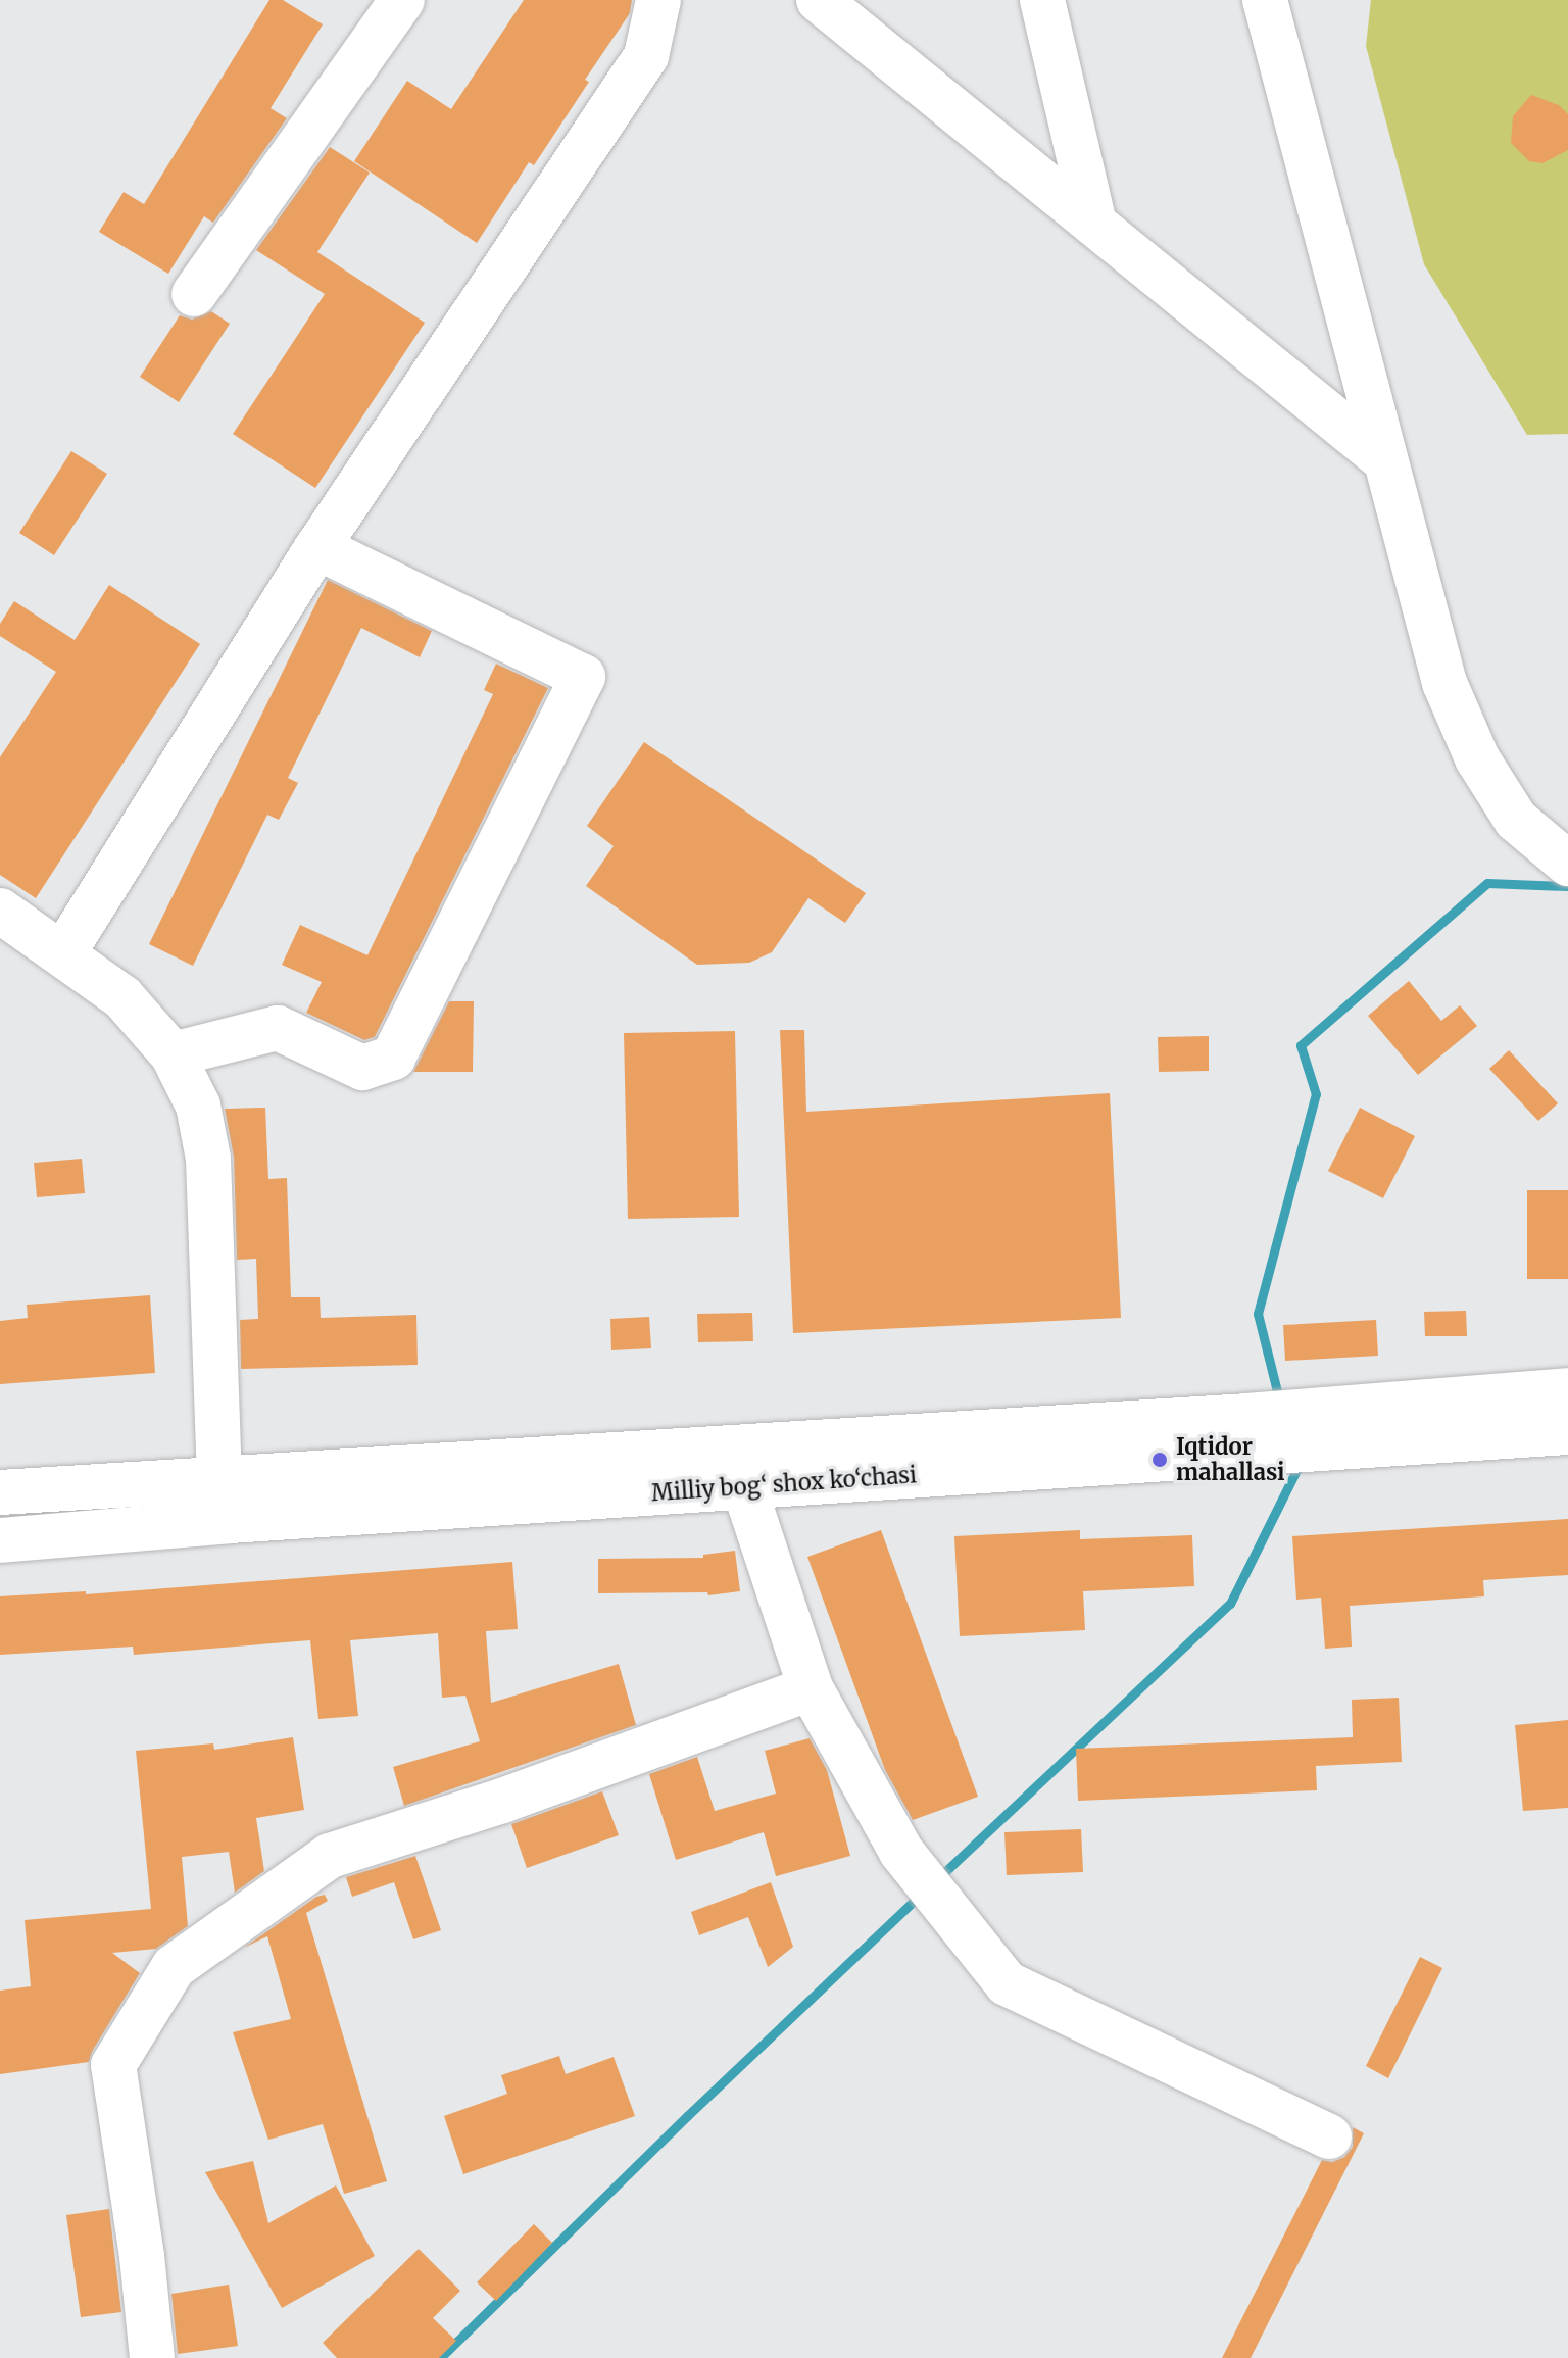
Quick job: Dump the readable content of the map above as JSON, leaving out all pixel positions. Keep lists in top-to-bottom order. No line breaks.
{"streets":{"street":["Milliy bog‘ shox ko‘chasi"]},"places":["Iqtidor mahallasi"]}
